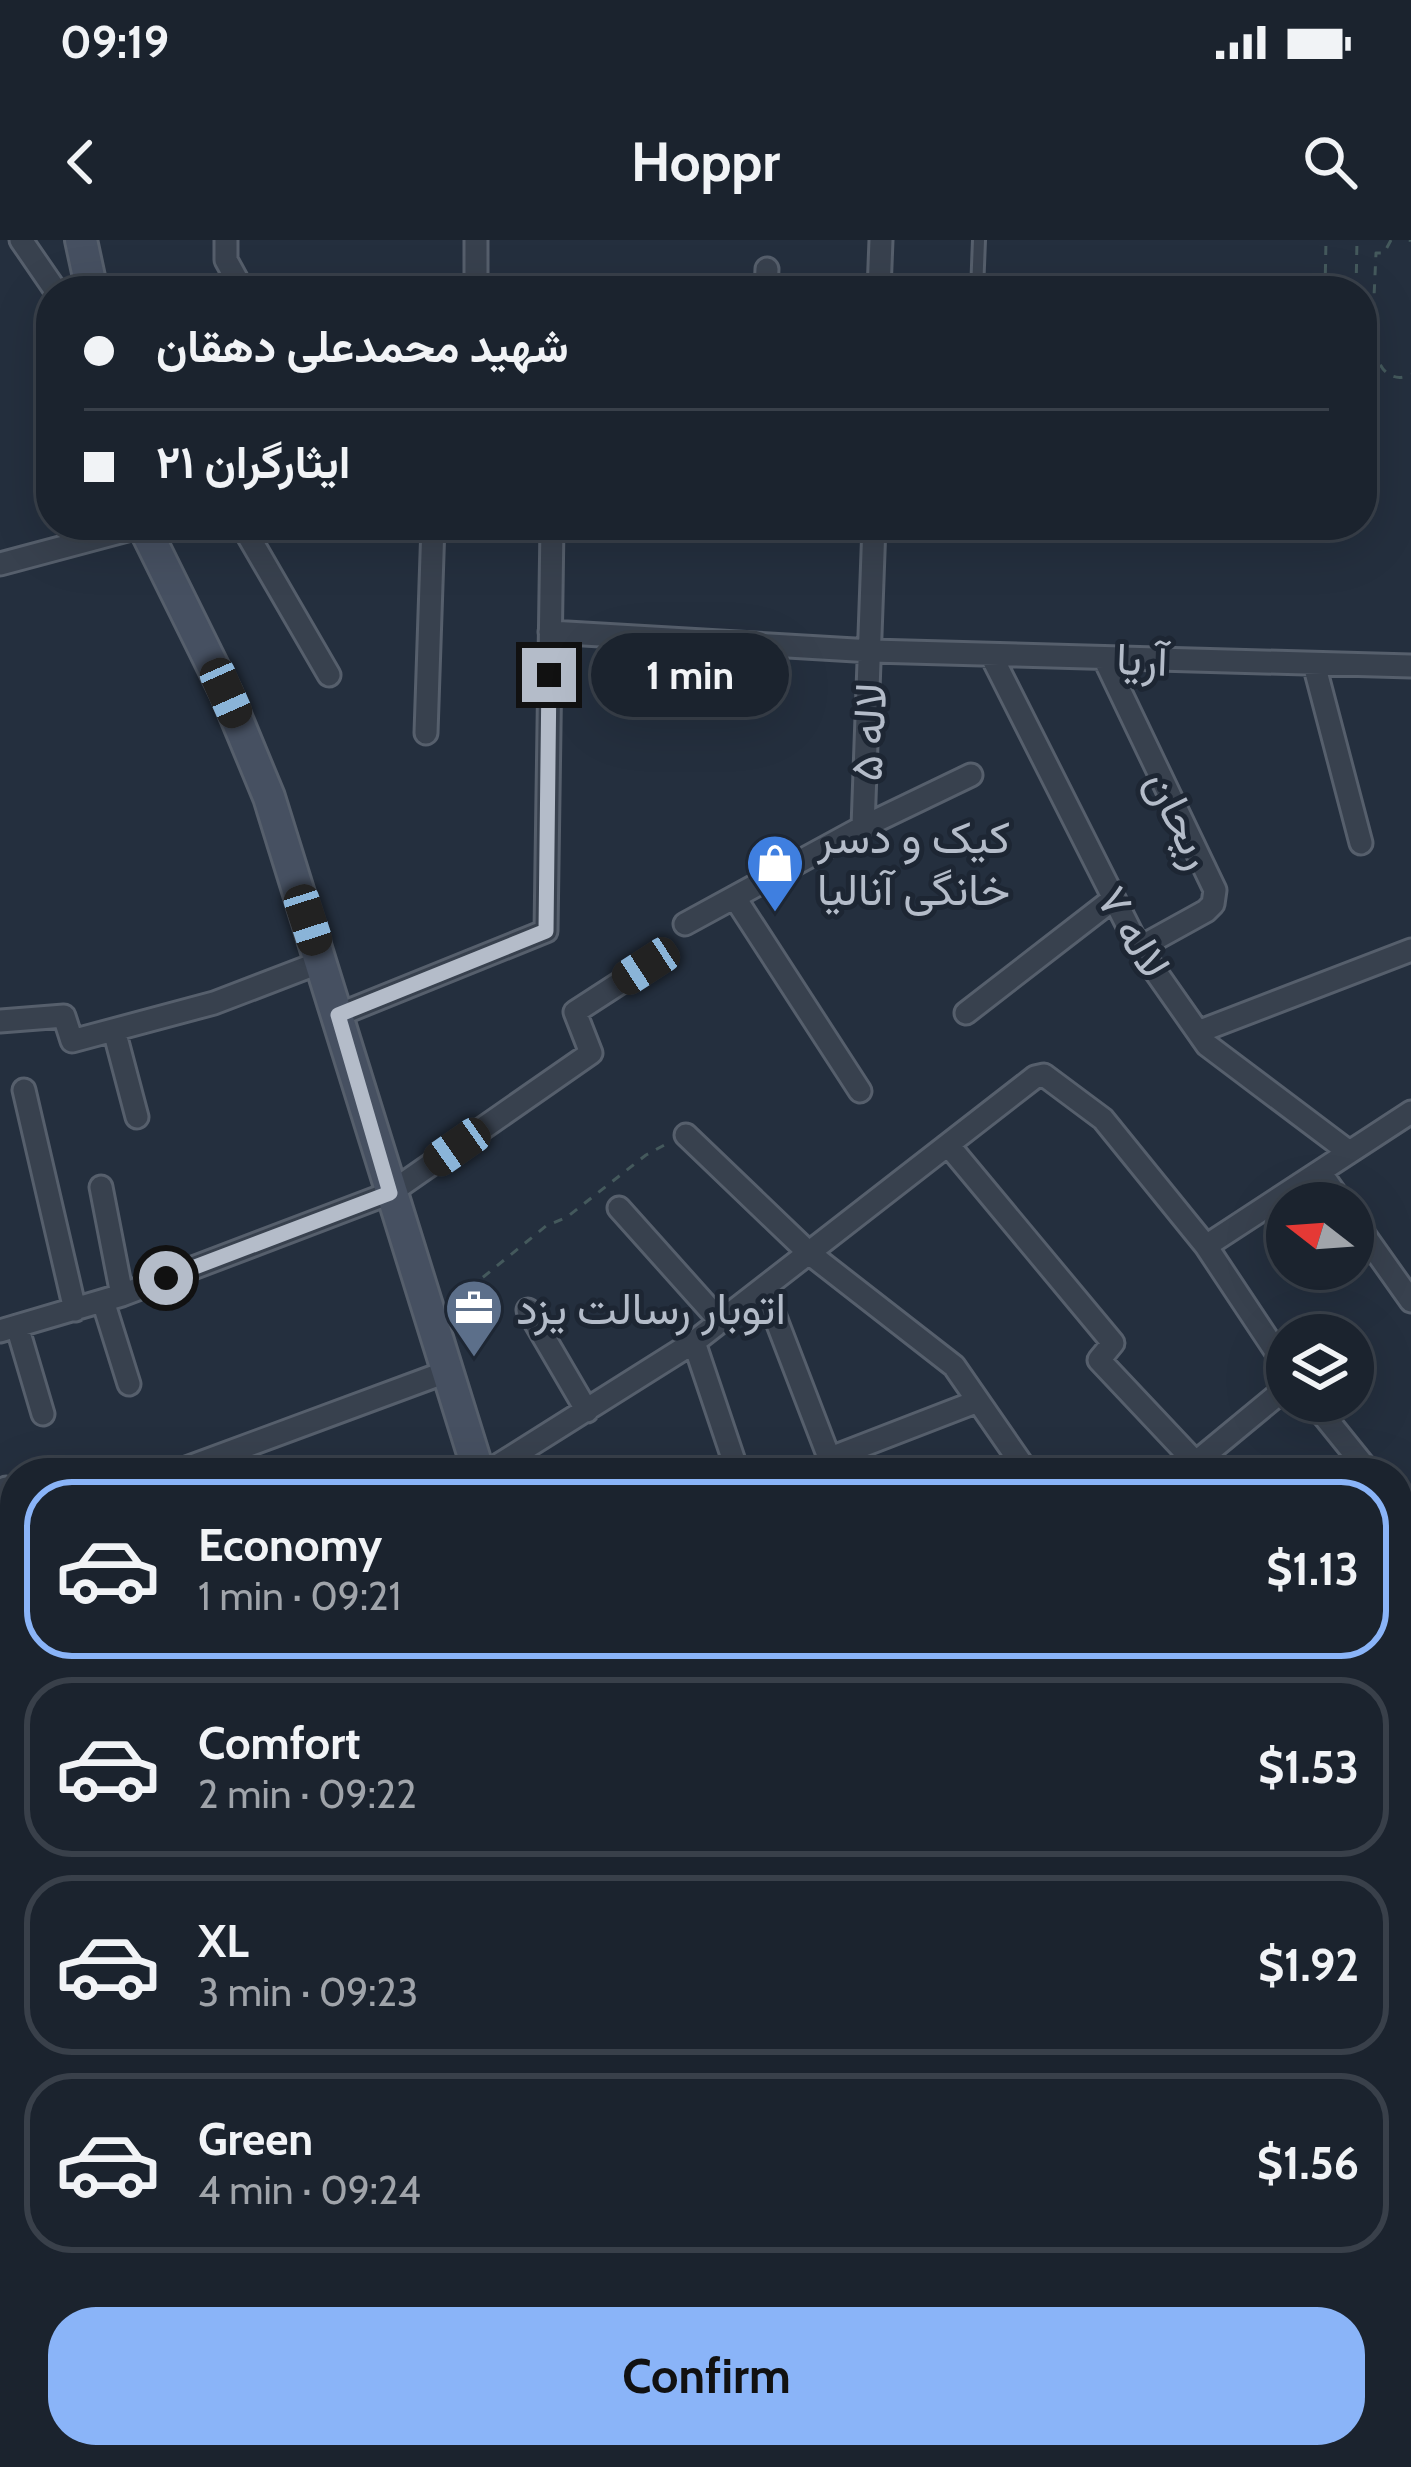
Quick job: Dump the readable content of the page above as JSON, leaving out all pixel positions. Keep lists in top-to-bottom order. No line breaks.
{"streets":{"street":["آریا","لاله ۵","ریحان","لاله ۷"]},"crossings":[["آریا","لاله ۵"],["آریا","ریحان"],["آریا","لاله ۷"],["ریحان","لاله ۷"]],"places":{"shop":["کیک و دسر خانگی آنالیا"],"office":["اتوبار رسالت یزد"]},"north":"left","page":{"status":"09:19","header":"Hoppr","banner":["شهید محمدعلی دهقان","ایثارگران ۲۱"],"bubble":"1 min","list":[{"name":"Economy","note":"1 min · 09:21","value":"$1.13"},{"name":"Comfort","note":"2 min · 09:22","value":"$1.53"},{"name":"XL","note":"3 min · 09:23","value":"$1.92"},{"name":"Green","note":"4 min · 09:24","value":"$1.56"}],"buttons":"Confirm"}}
